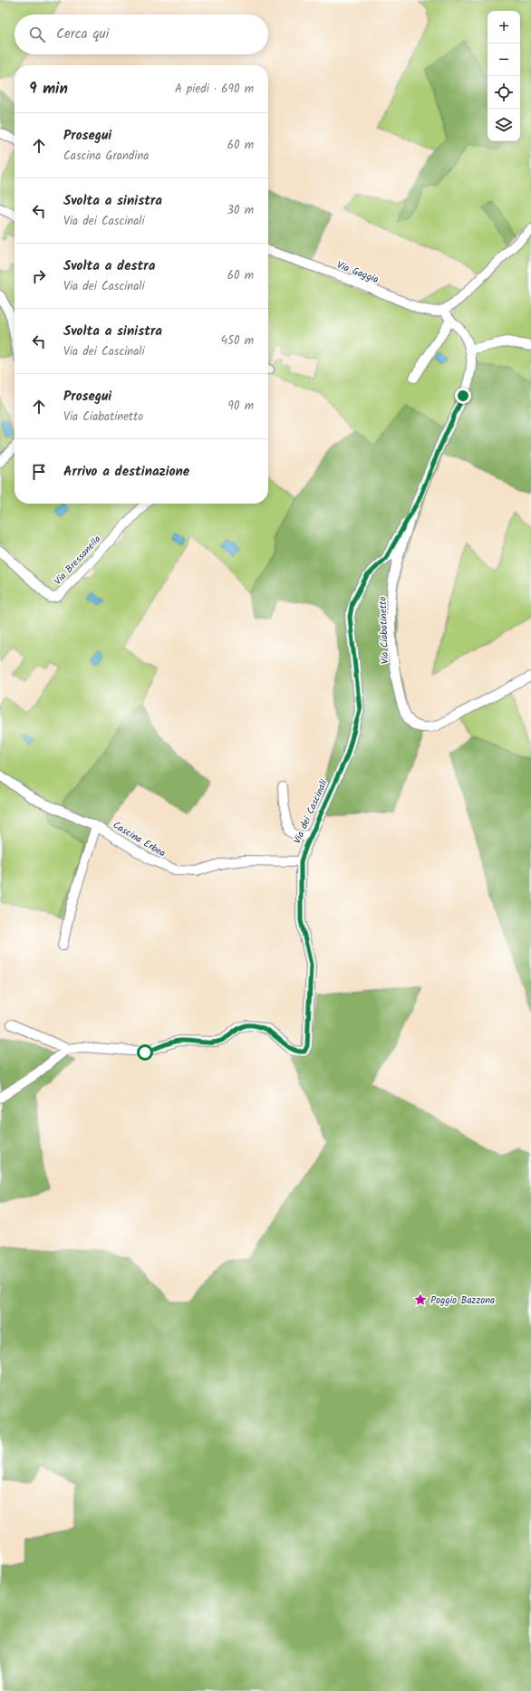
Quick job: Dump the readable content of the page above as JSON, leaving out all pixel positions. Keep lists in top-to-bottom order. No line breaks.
{"streets":{"street":["Via Gaggia","Via Bressanella","Via Ciabatinetto","Via dei Cascinali","Cascina Erbea"]},"crossings":[["Via Gaggia","Via Ciabatinetto"],["Via Ciabatinetto","Via dei Cascinali"],["Via dei Cascinali","Cascina Erbea"]],"places":{"place":["Poggio Bazzona"]},"page":{"map_buttons":["+","−"],"search":"Cerca qui","heading":["9 min","A piedi · 690 m"],"list":[["Prosegui","Cascina Grandina","60 m"],["Svolta a sinistra","Via dei Cascinali","30 m"],["Svolta a destra","Via dei Cascinali","60 m"],["Svolta a sinistra","Via dei Cascinali","450 m"],["Prosegui","Via Ciabatinetto","90 m"],"Arrivo a destinazione"]}}
